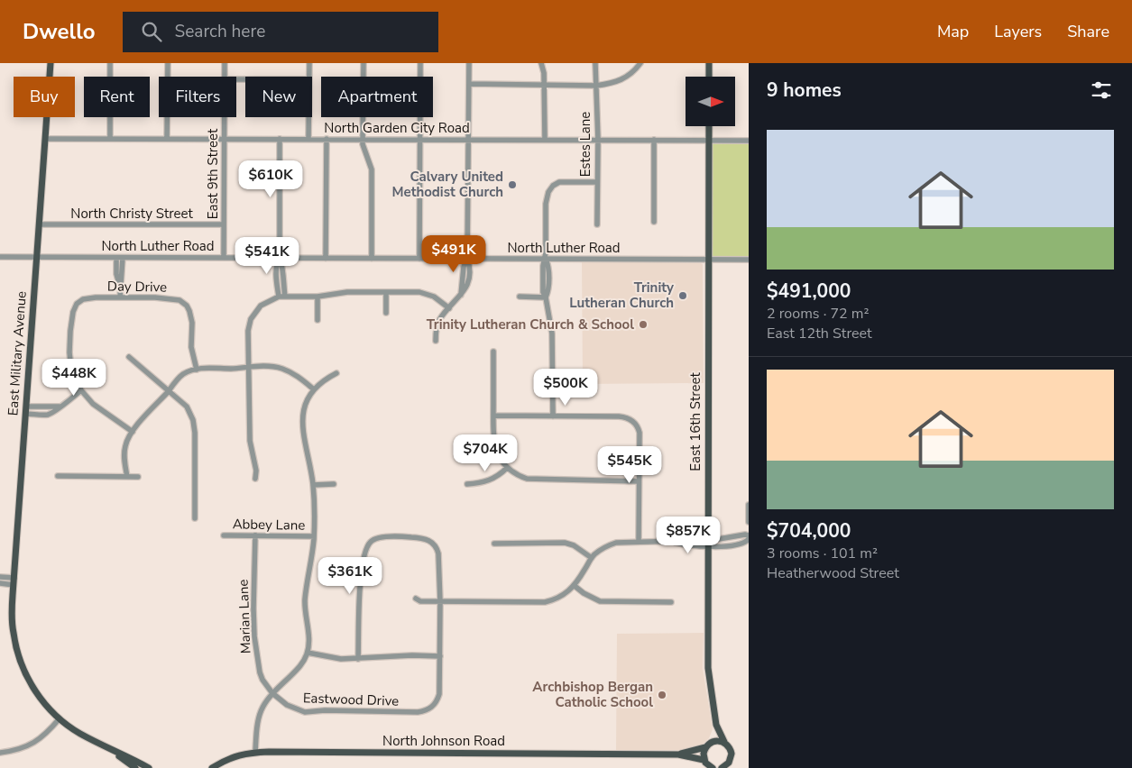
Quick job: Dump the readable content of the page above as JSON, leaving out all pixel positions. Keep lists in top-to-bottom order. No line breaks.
{"streets":{"main road":["East Military Avenue","East 16th Street","North Johnson Road"],"street":["North Garden City Road","Estes Lane","East 9th Street","North Christy Street","North Luther Road","Day Drive","Abbey Lane","Marian Lane","Eastwood Drive"]},"crossings":[["North Garden City Road","Estes Lane"],["North Garden City Road","East 9th Street"],["North Garden City Road","East Military Avenue"],["North Garden City Road","East 16th Street"],["East 9th Street","North Christy Street"],["East 9th Street","North Luther Road"],["North Christy Street","East Military Avenue"],["North Luther Road","East Military Avenue"],["North Luther Road","East 16th Street"],["Abbey Lane","Marian Lane"],["Marian Lane","Eastwood Drive"]],"places":["Calvary United Methodist Church","Trinity Lutheran Church","Trinity Lutheran Church & School","Archbishop Bergan Catholic School"],"north":"right","page":{"header":"Dwello","search":"Search here","nav":["Map","Layers","Share"],"heading":"9 homes","chip":["Buy","Rent","Filters","New","Apartment"],"list":[{"name":"$491,000","note":"2 rooms · 72 m² · East 12th Street"},{"name":"$704,000","note":"3 rooms · 101 m² · Heatherwood Street"}],"price":["$610K","$491K","$541K","$448K","$500K","$704K","$545K","$857K","$361K"]}}
